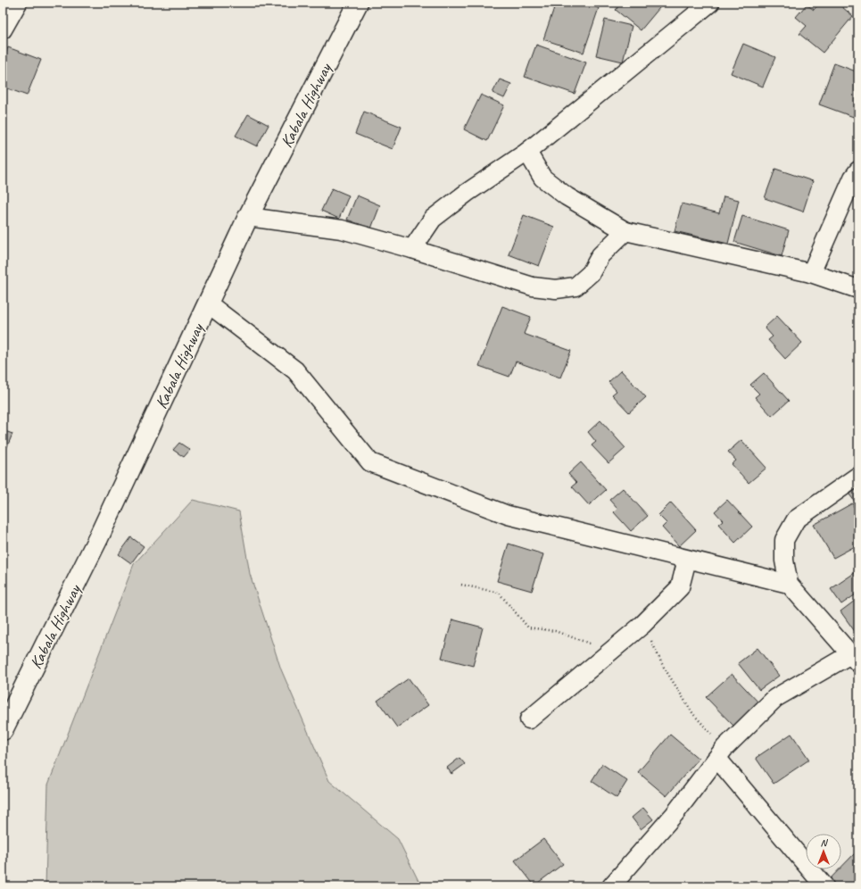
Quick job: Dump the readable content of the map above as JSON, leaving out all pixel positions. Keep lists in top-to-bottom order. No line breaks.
{"streets":{"main road":["Kabala Highway"]},"north":"top"}
